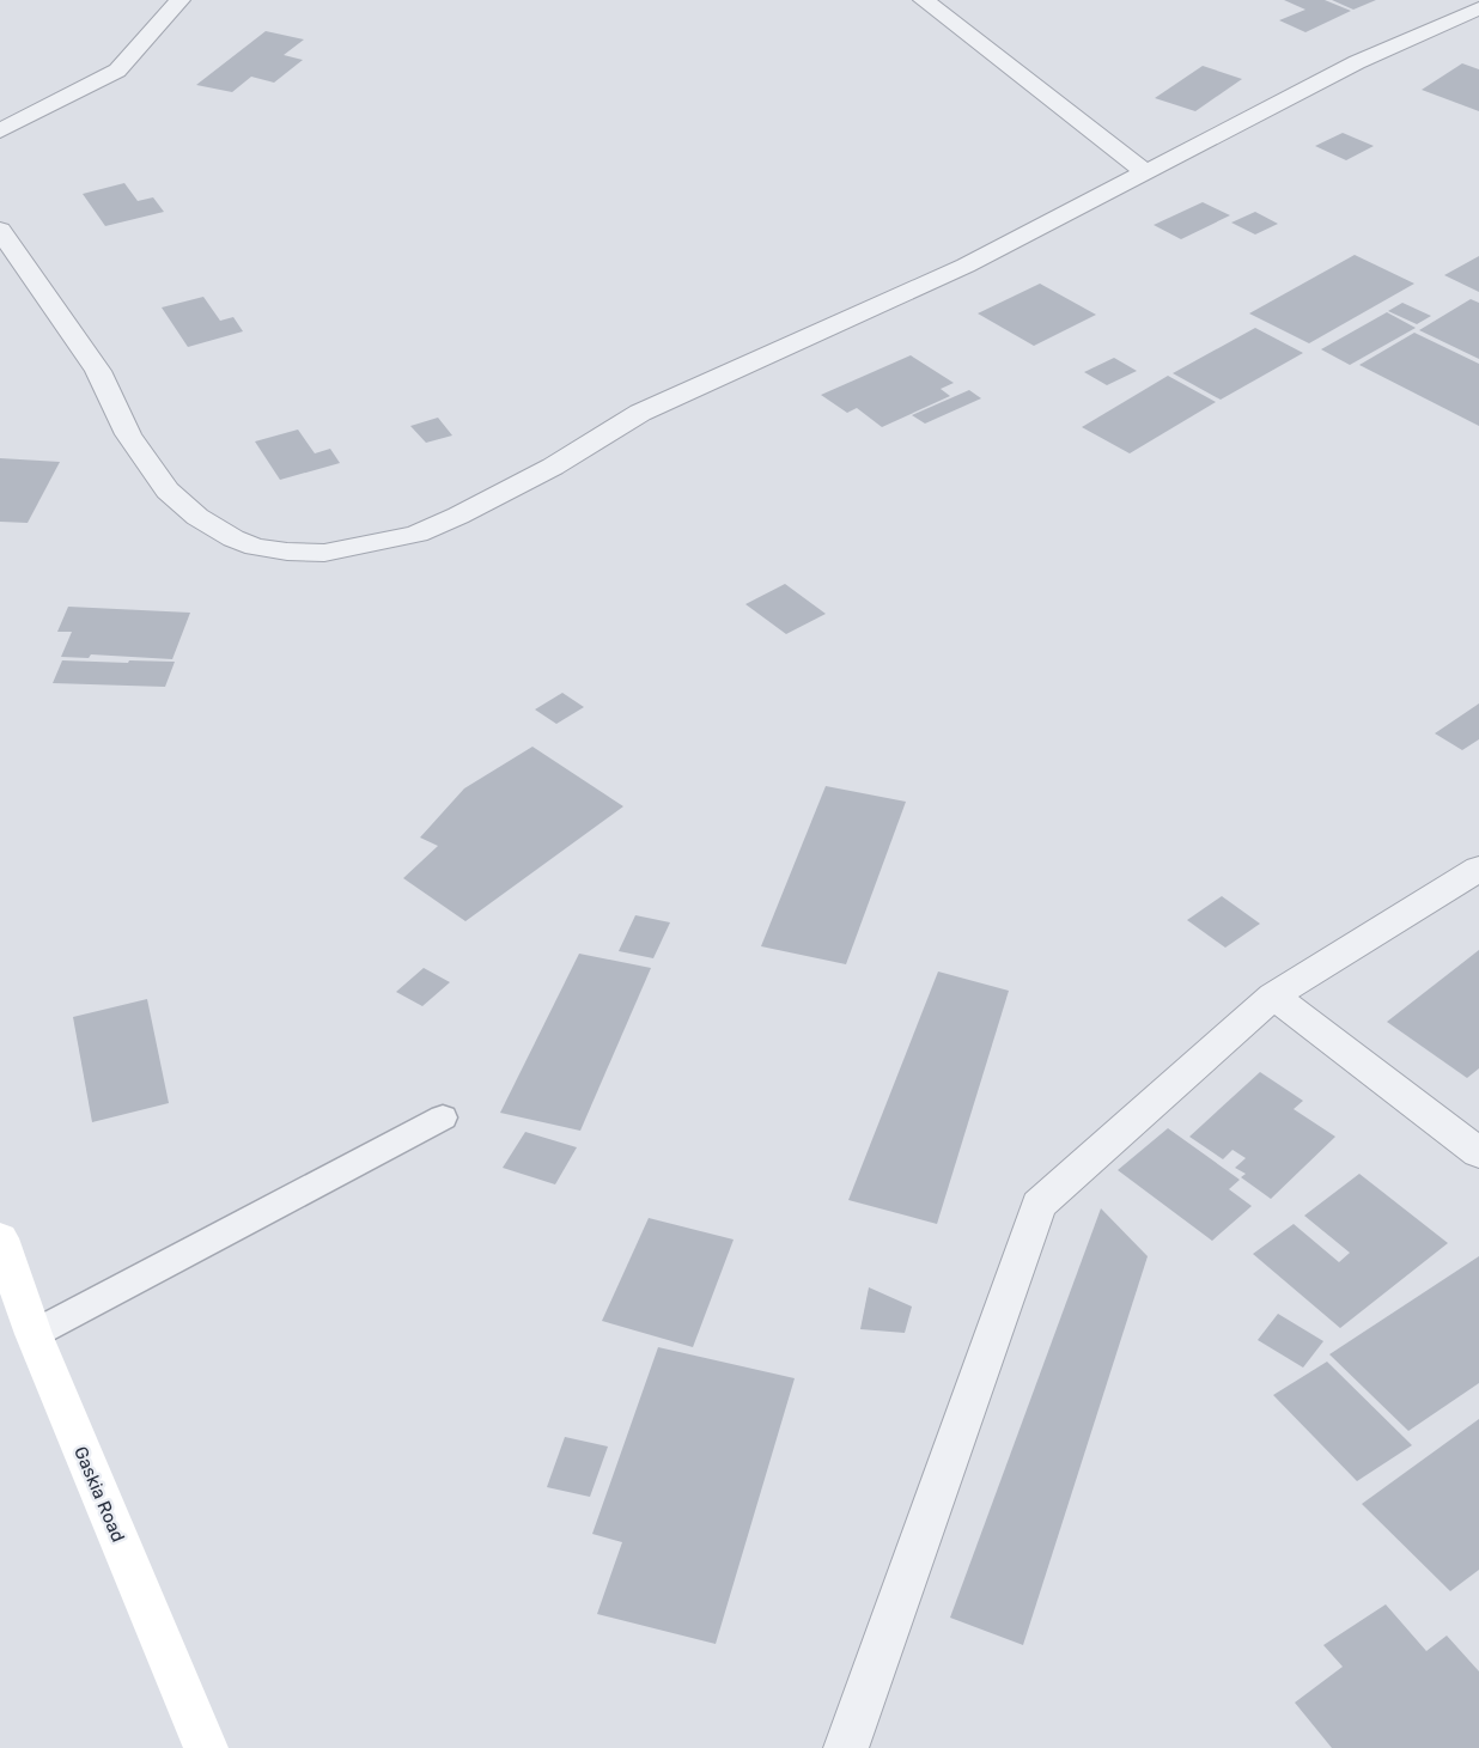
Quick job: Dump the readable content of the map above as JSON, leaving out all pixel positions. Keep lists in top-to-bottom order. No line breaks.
{"streets":{"main road":["Gaskia Road"]}}
